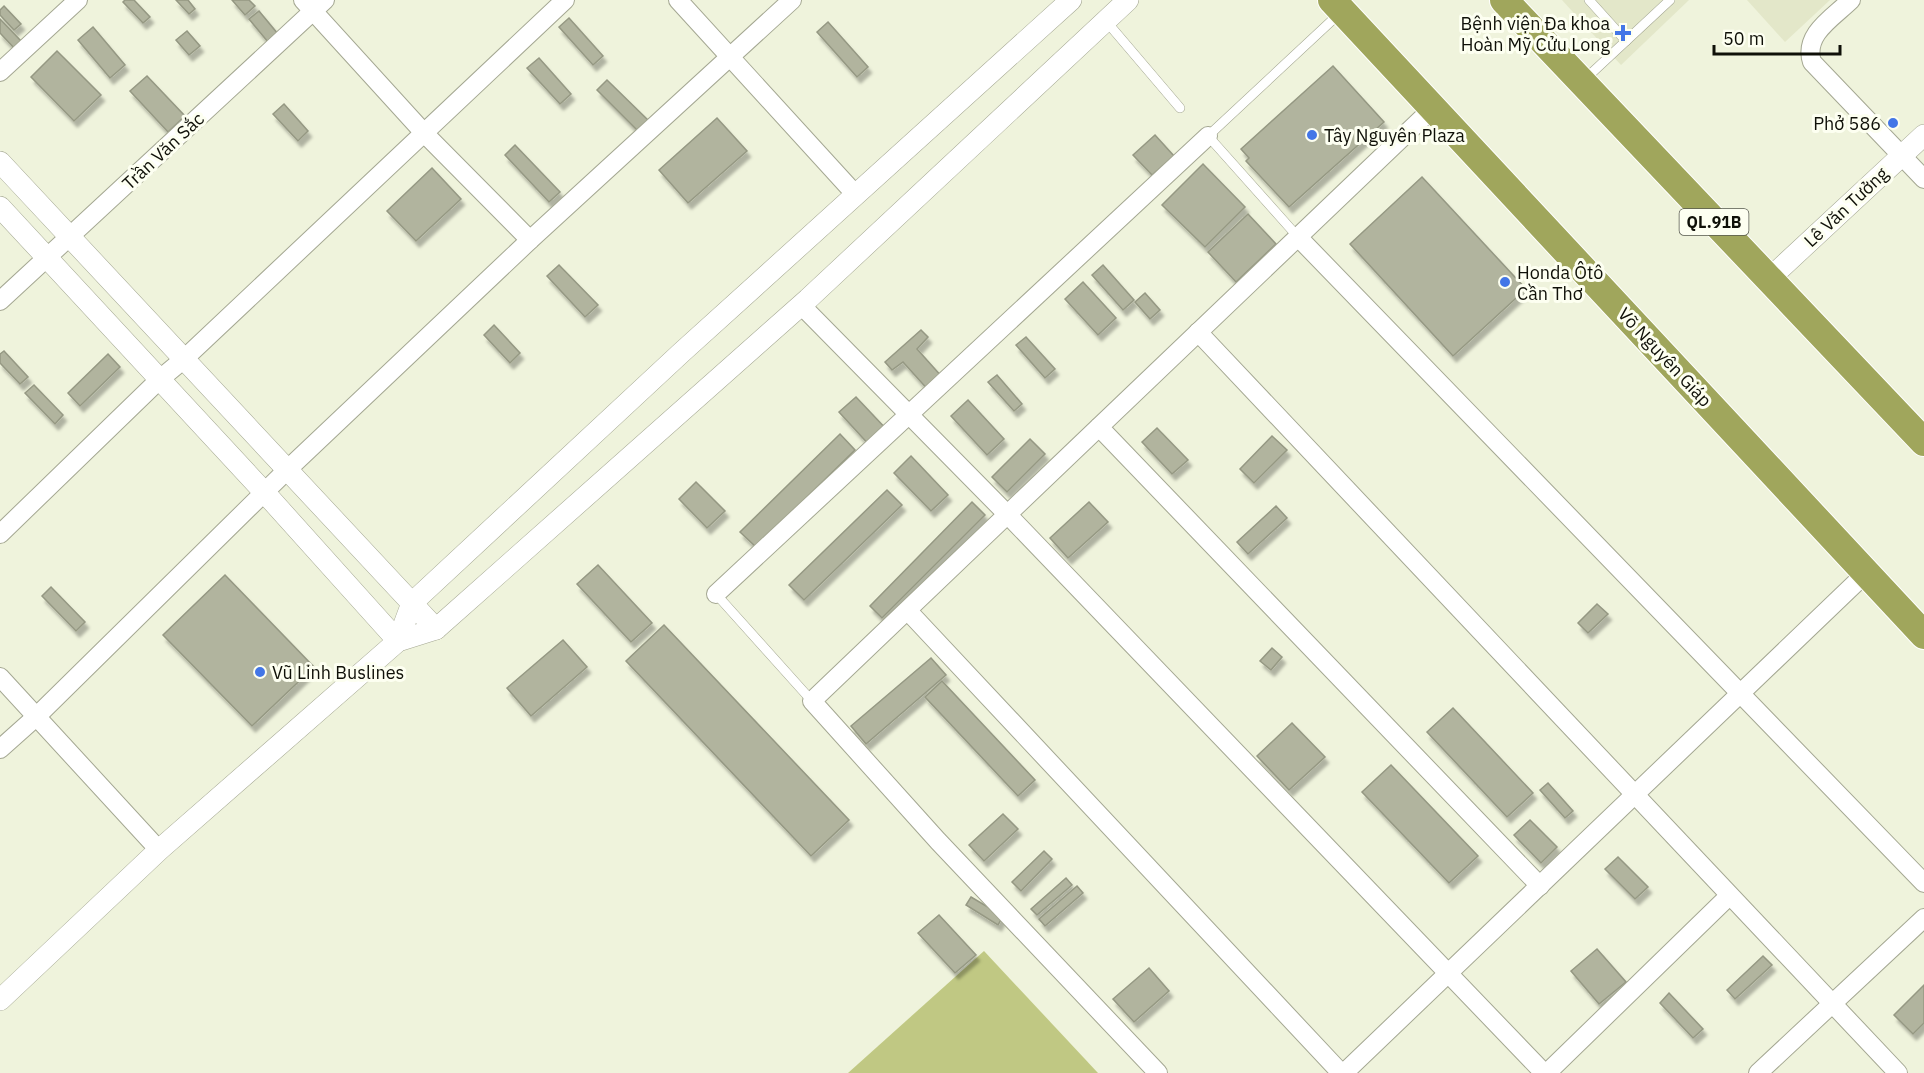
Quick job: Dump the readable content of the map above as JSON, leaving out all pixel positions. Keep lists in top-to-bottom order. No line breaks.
{"streets":{"highway":["QL.91B","Võ Nguyên Giáp"],"street":["Trần Văn Sắc","Lê Văn Tưởng"]},"crossings":[["Lê Văn Tưởng","QL.91B"]],"places":{"health":["Bệnh viện Đa khoa Hoàn Mỹ Cửu Long"],"other":["Phở 586","Tây Nguyên Plaza","Honda Ôtô Cần Thơ","Vũ Linh Buslines"]},"scale_bar":"50 m"}
